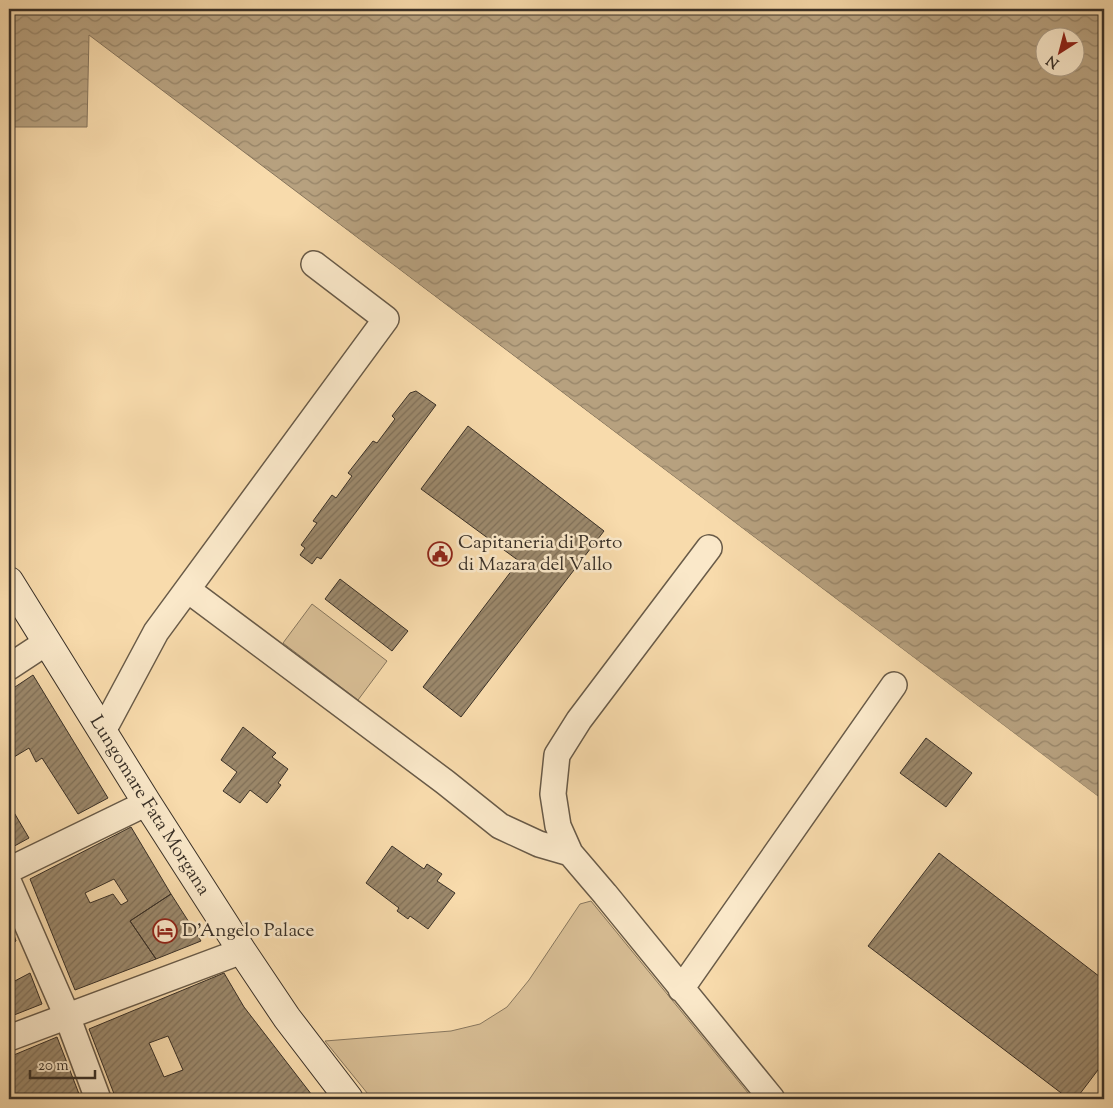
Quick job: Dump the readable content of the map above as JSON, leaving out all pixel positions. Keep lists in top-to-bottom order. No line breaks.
{"streets":{"main road":["Lungomare Fata Morgana"]},"places":{"public building":["Capitaneria di Porto di Mazara del Vallo"],"hotel":["D'Angelo Palace"]},"scale_bar":"20 m","north":"bottom left"}
